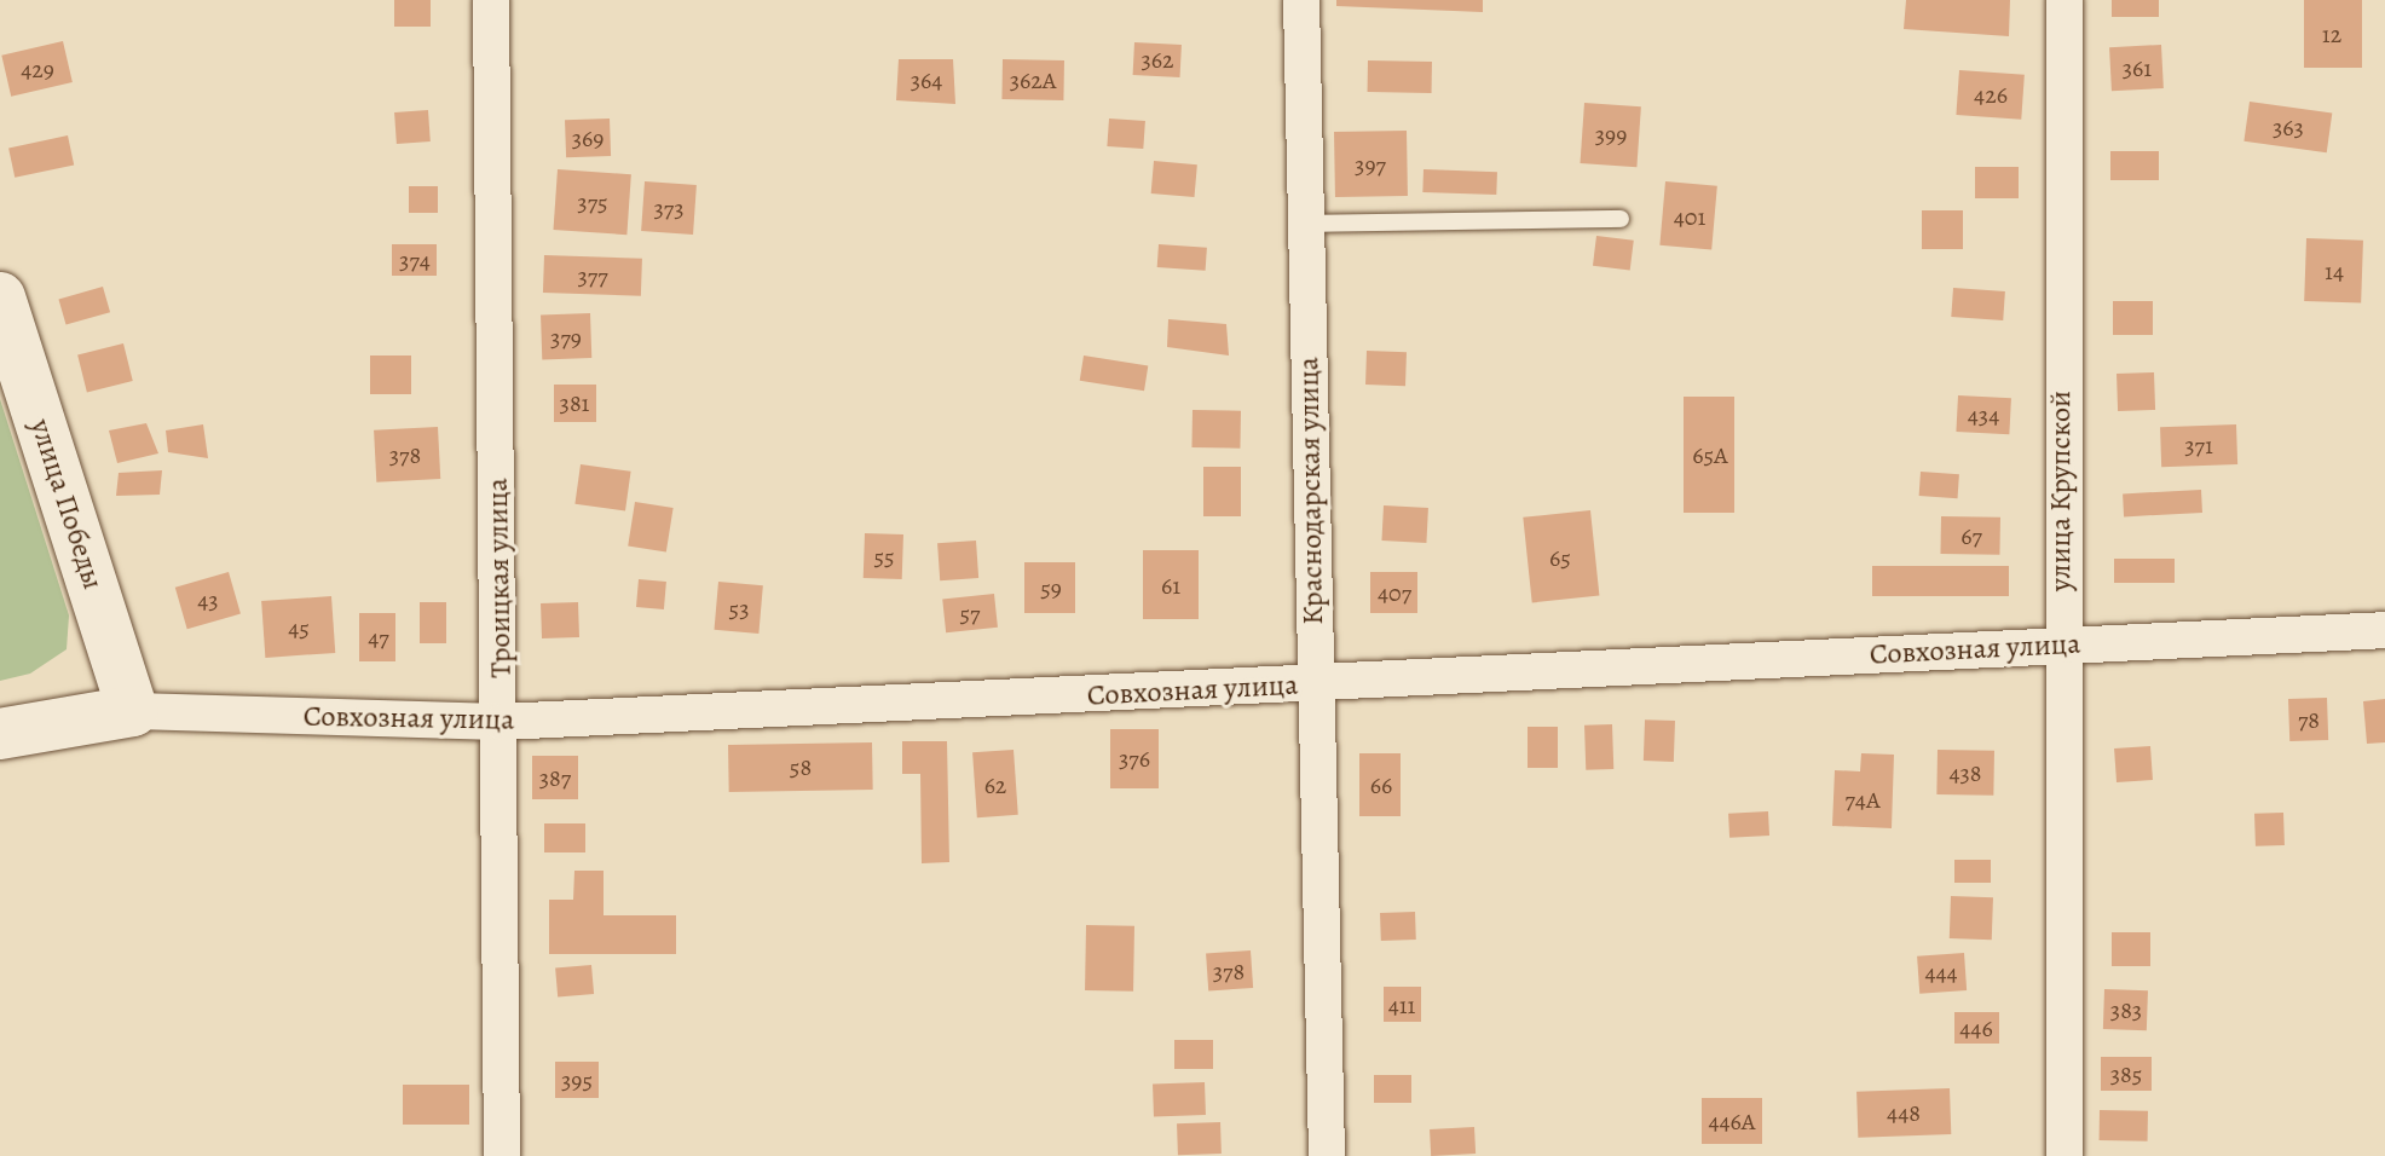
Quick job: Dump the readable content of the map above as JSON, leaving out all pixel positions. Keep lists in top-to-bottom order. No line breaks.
{"streets":{"street":["Краснодарская улица","улица Крупской","улица Победы","Троицкая улица","Совхозная улица"]},"crossings":[["Краснодарская улица","Совхозная улица"],["улица Крупской","Совхозная улица"],["улица Победы","Совхозная улица"],["Троицкая улица","Совхозная улица"]],"house_numbers":["12","362","361","429","364","362А","426","363","399","369","397","375","373","401","374","14","377","379","381","434","371","378","65А","67","55","65","61","59","407","43","53","57","45","47","78","376","58","438","387","62","66","74А","378","444","411","383","446","385","395","448","446А"]}
